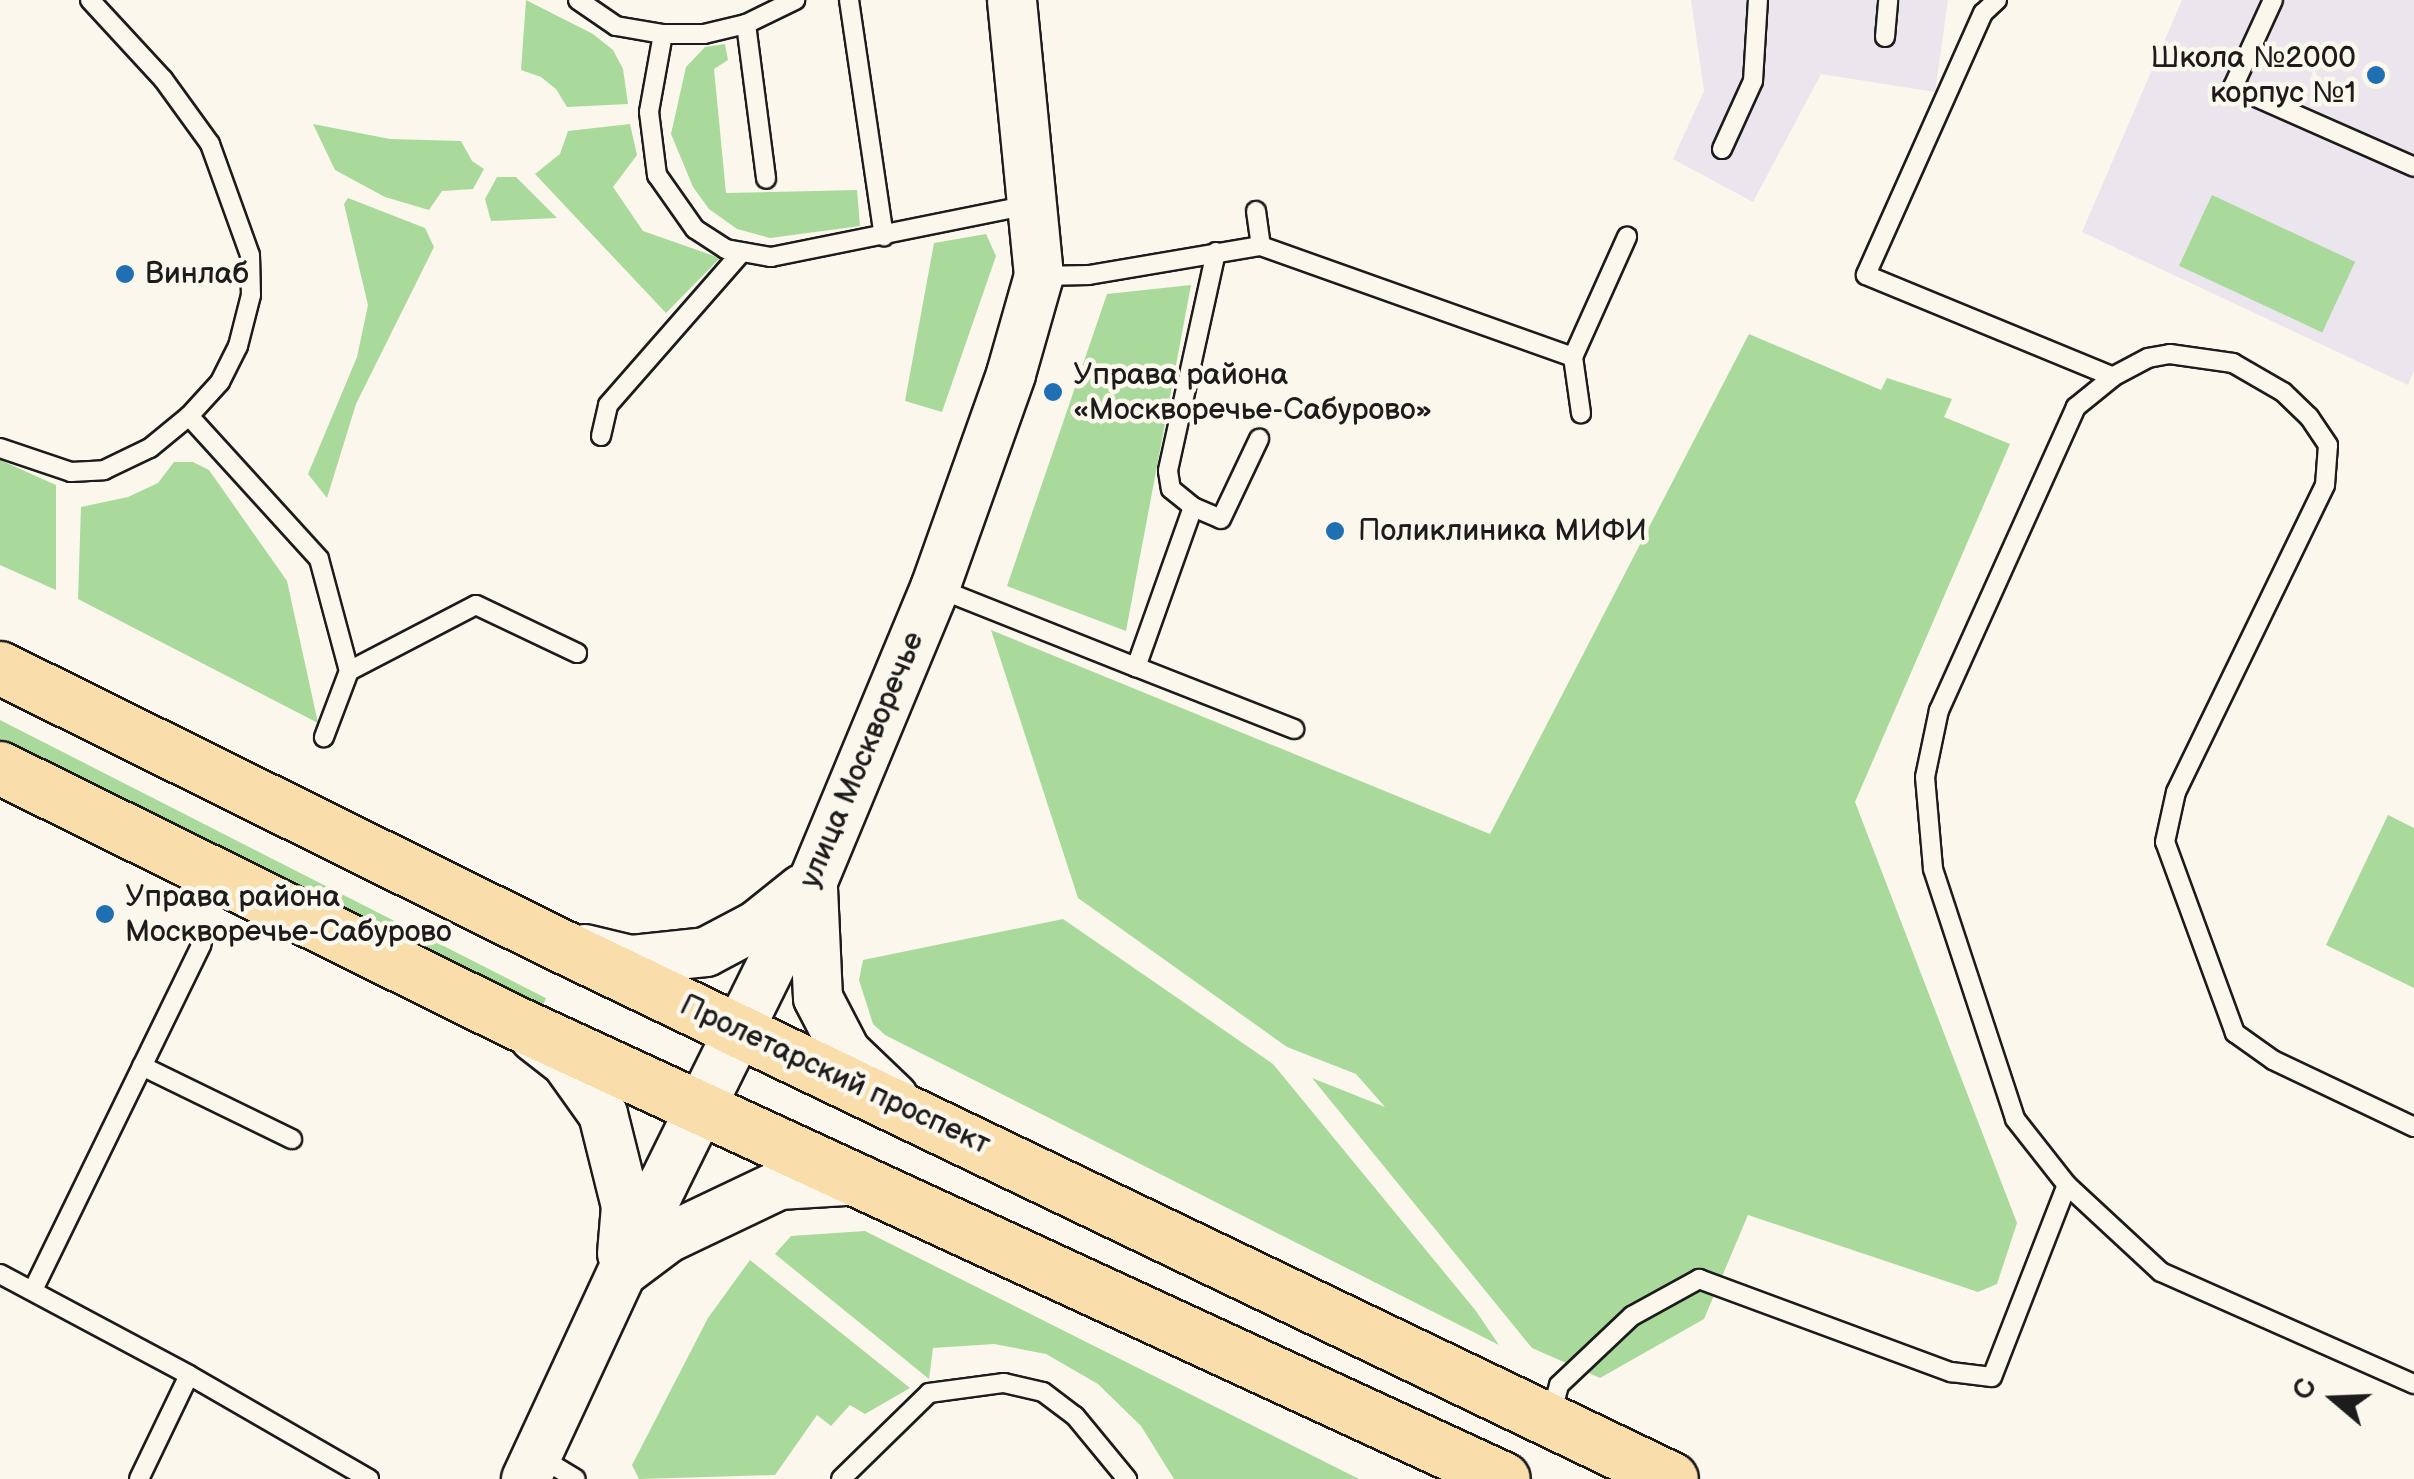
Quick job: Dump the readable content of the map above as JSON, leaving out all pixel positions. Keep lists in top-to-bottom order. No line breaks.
{"streets":{"main road":["улица Москворечье","Пролетарский проспект"]},"crossings":[["улица Москворечье","Пролетарский проспект"]],"places":["Школа №2000 корпус №1","Винлаб","Управа района «Москворечье-Сабурово»","Поликлиника МИФИ","Управа района Москворечье-Сабурово"],"north":"left"}
